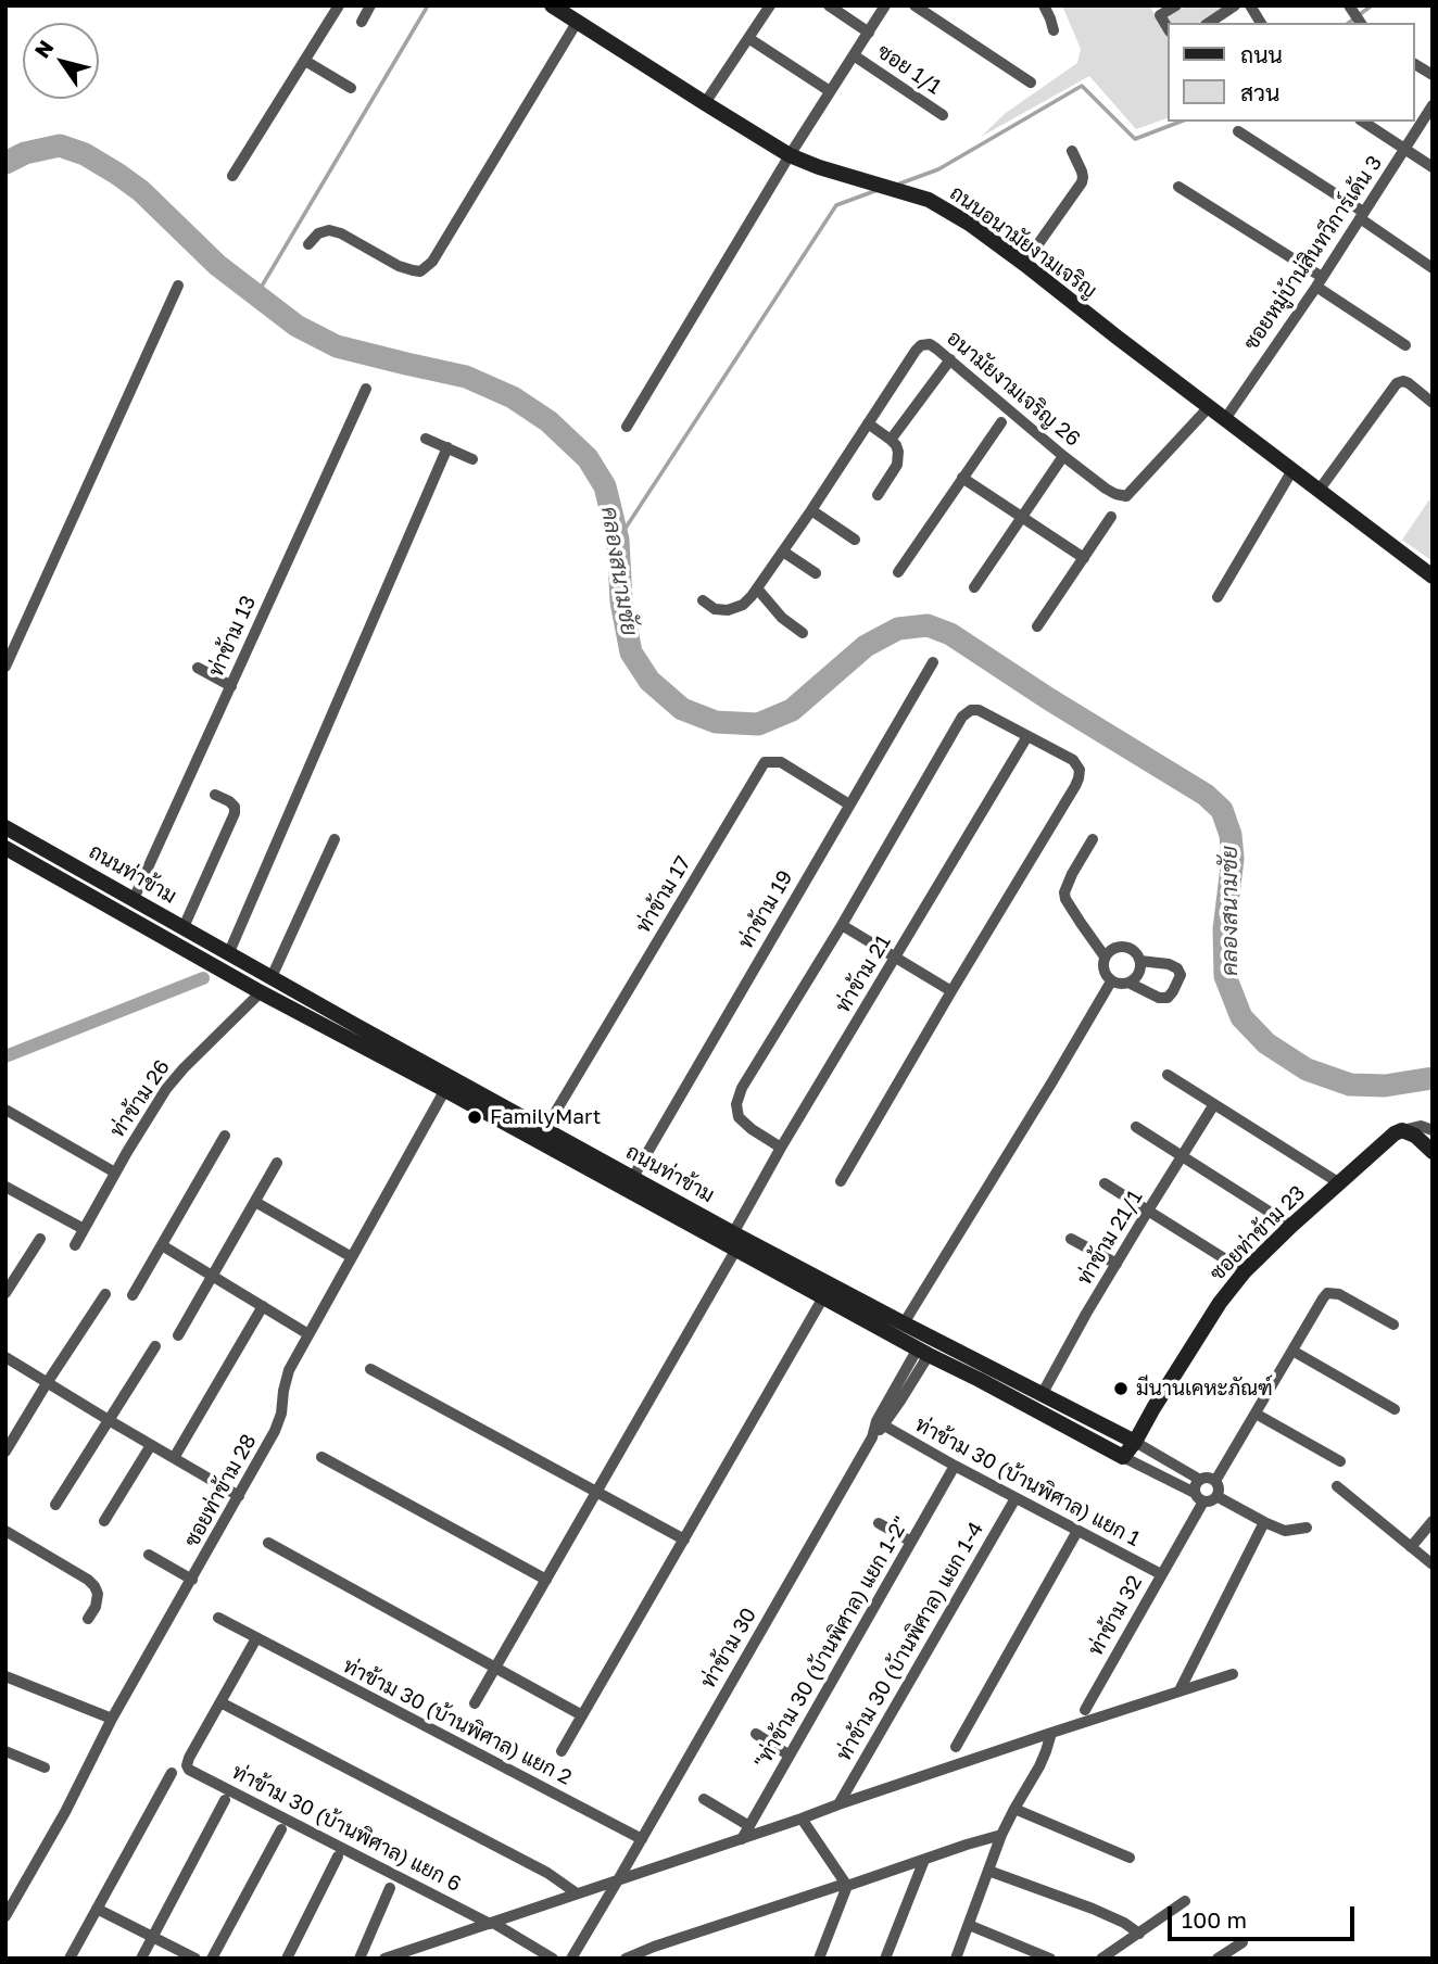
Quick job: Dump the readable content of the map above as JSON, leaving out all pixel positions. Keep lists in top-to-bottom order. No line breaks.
{"streets":{"street":["ซอย 1/1","ถนนอนามัยงามเจริญ","ซอยหมู่บ้าน่สินทวีการ์เด้น 3","อนามัยงามเจริญ 26","ท่าข้าม 13","ถนนท่าข้าม","ท่าข้าม 17","ท่าข้าม 19","ท่าข้าม 21","ท่าข้าม 26","ซอยท่าข้าม 23","ท่าข้าม 21/1","ท่าข้าม 30 (บ้านพิศาล) แยก 1","ซอยท่าข้าม 28","ท่าข้าม 32","ท่าข้าม 30 (บ้านพิศาล) แยก 1-4","\"ท่าข้าม 30 (บ้านพิศาล) แยก 1-2\"","ท่าข้าม 30","ท่าข้าม 30 (บ้านพิศาล) แยก 2","ท่าข้าม 30 (บ้านพิศาล) แยก 6"]},"crossings":[["ถนนอนามัยงามเจริญ","ซอยหมู่บ้าน่สินทวีการ์เด้น 3"],["ถนนอนามัยงามเจริญ","อนามัยงามเจริญ 26"],["ท่าข้าม 13","ถนนท่าข้าม"],["ถนนท่าข้าม","ท่าข้าม 17"],["ถนนท่าข้าม","ท่าข้าม 19"],["ถนนท่าข้าม","ท่าข้าม 21"],["ถนนท่าข้าม","ท่าข้าม 26"],["ถนนท่าข้าม","ซอยท่าข้าม 23"],["ถนนท่าข้าม","ท่าข้าม 21/1"],["ถนนท่าข้าม","ซอยท่าข้าม 28"],["ถนนท่าข้าม","ท่าข้าม 32"],["ถนนท่าข้าม","ท่าข้าม 30"],["ท่าข้าม 17","ท่าข้าม 19"],["ท่าข้าม 30 (บ้านพิศาล) แยก 1","ท่าข้าม 32"],["ท่าข้าม 30 (บ้านพิศาล) แยก 1","ท่าข้าม 30 (บ้านพิศาล) แยก 1-4"],["ท่าข้าม 30 (บ้านพิศาล) แยก 1","\"ท่าข้าม 30 (บ้านพิศาล) แยก 1-2\""],["ท่าข้าม 30 (บ้านพิศาล) แยก 1","ท่าข้าม 30"],["ท่าข้าม 30","ท่าข้าม 30 (บ้านพิศาล) แยก 2"]],"water":["คลองสนามชัย"],"places":["FamilyMart","มีนานเคหะภัณฑ์"],"legend":["ถนน","สวน"],"scale_bar":"100 m","north":"top left"}
